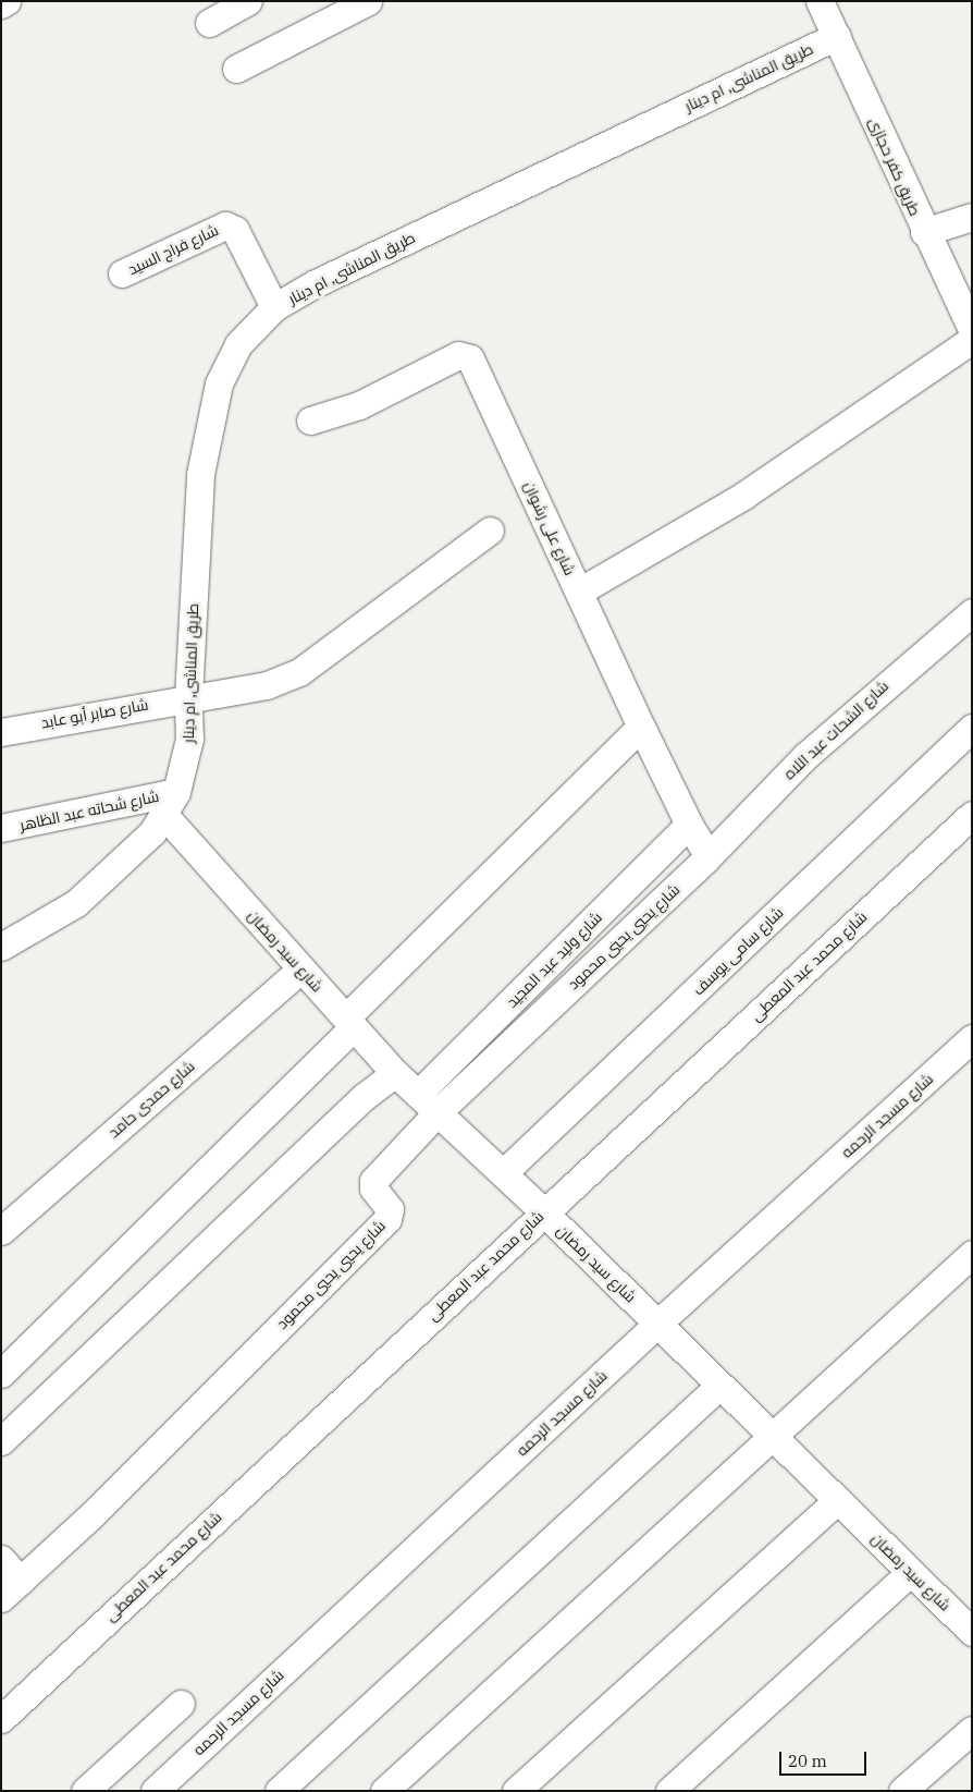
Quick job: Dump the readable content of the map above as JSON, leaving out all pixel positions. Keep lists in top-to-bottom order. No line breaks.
{"streets":{"street":["طريق المناشى, ام دينار","طريق كفر حجازى","شارع فراج السيد","شارع على رشوان","شارع صابر أبو عابد","شارع الشحات عبد اللاه","شارع شحاته عبد الظاهر","شارع يحيي يحيي محمود","شارع سيد رمضان","شارع سامى يوسف","شارع وليد عبد المجيد","شارع محمد عبد المعطى","شارع حمدى حامد","شارع مسجد الرحمه"]},"crossings":[["طريق المناشى, ام دينار","طريق كفر حجازى"],["طريق المناشى, ام دينار","شارع فراج السيد"],["طريق المناشى, ام دينار","شارع صابر أبو عابد"],["طريق المناشى, ام دينار","شارع شحاته عبد الظاهر"],["طريق المناشى, ام دينار","شارع سيد رمضان"],["شارع على رشوان","شارع الشحات عبد اللاه"],["شارع على رشوان","شارع يحيي يحيي محمود"],["شارع على رشوان","شارع وليد عبد المجيد"],["شارع الشحات عبد اللاه","شارع يحيي يحيي محمود"],["شارع شحاته عبد الظاهر","شارع سيد رمضان"],["شارع يحيي يحيي محمود","شارع سيد رمضان"],["شارع سيد رمضان","شارع سامى يوسف"],["شارع سيد رمضان","شارع وليد عبد المجيد"],["شارع سيد رمضان","شارع محمد عبد المعطى"],["شارع سيد رمضان","شارع حمدى حامد"],["شارع سيد رمضان","شارع مسجد الرحمه"]],"scale_bar":"20 m"}
